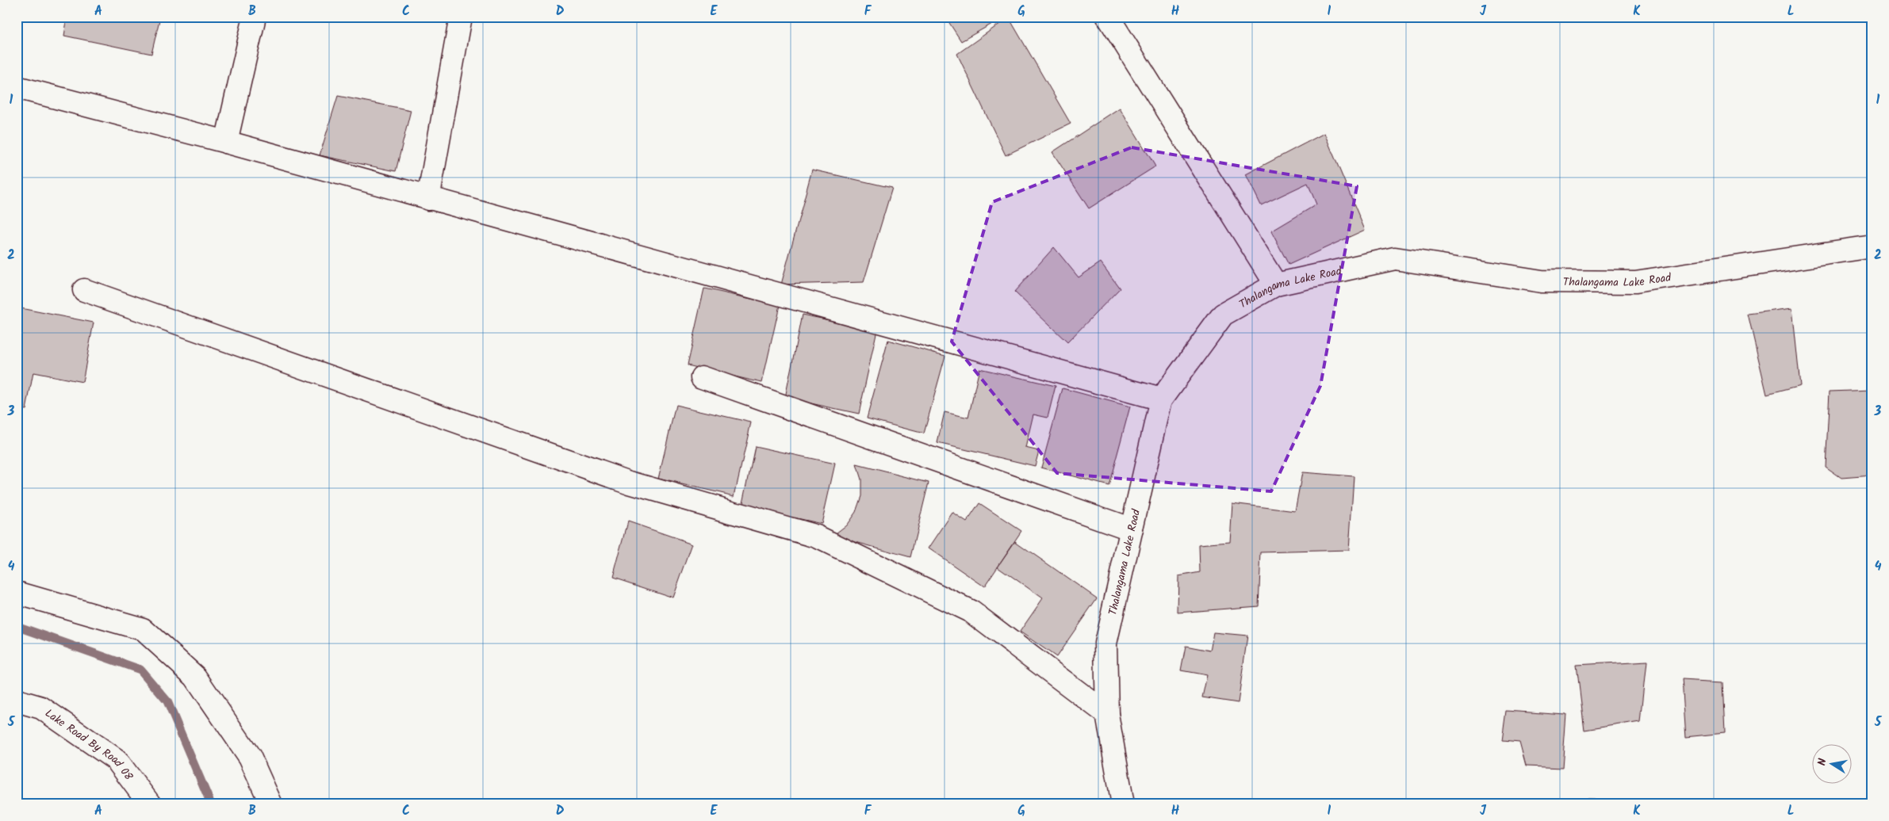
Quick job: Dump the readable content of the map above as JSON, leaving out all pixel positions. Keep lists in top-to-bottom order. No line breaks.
{"streets":{"street":["Thalangama Lake Road","Lake Road By Road 08"]},"north":"left","grid":{"columns":["A","B","C","D","E","F","G","H","I","J","K","L"],"rows":["1","2","3","4","5"]}}
